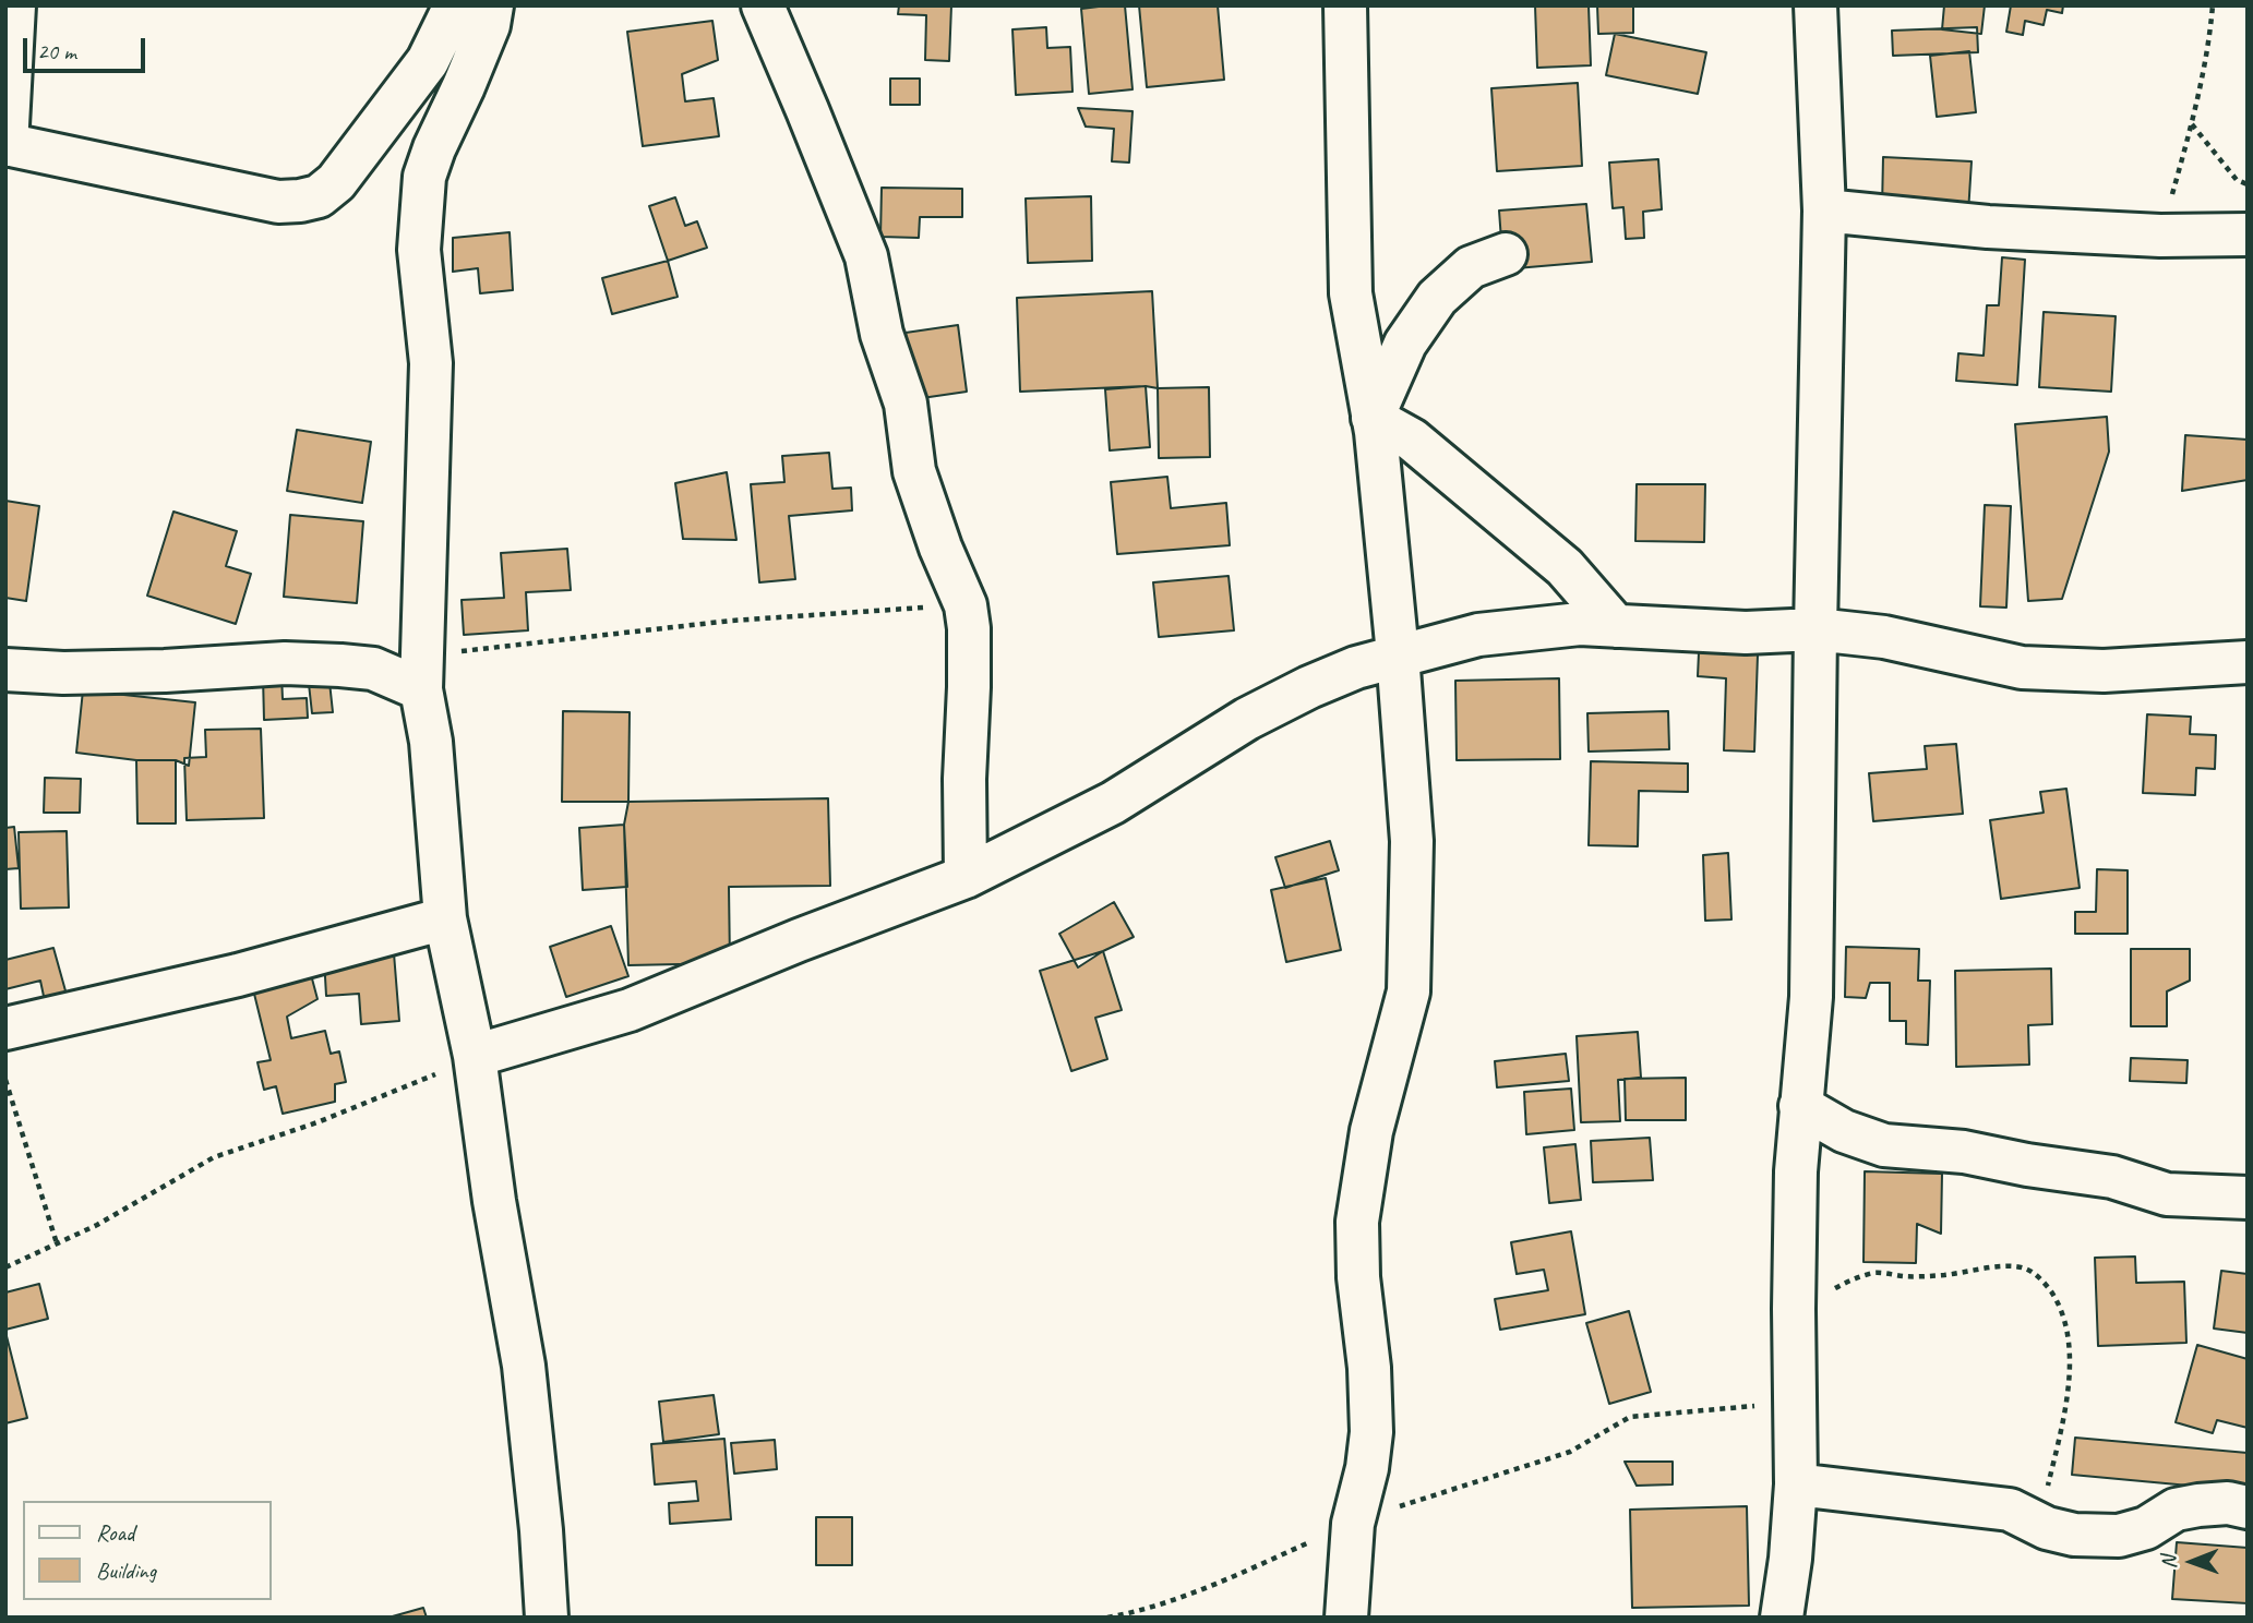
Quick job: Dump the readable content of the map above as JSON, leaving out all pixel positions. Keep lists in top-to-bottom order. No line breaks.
{"legend":["Road","Building"],"scale_bar":"20 m","north":"left"}
